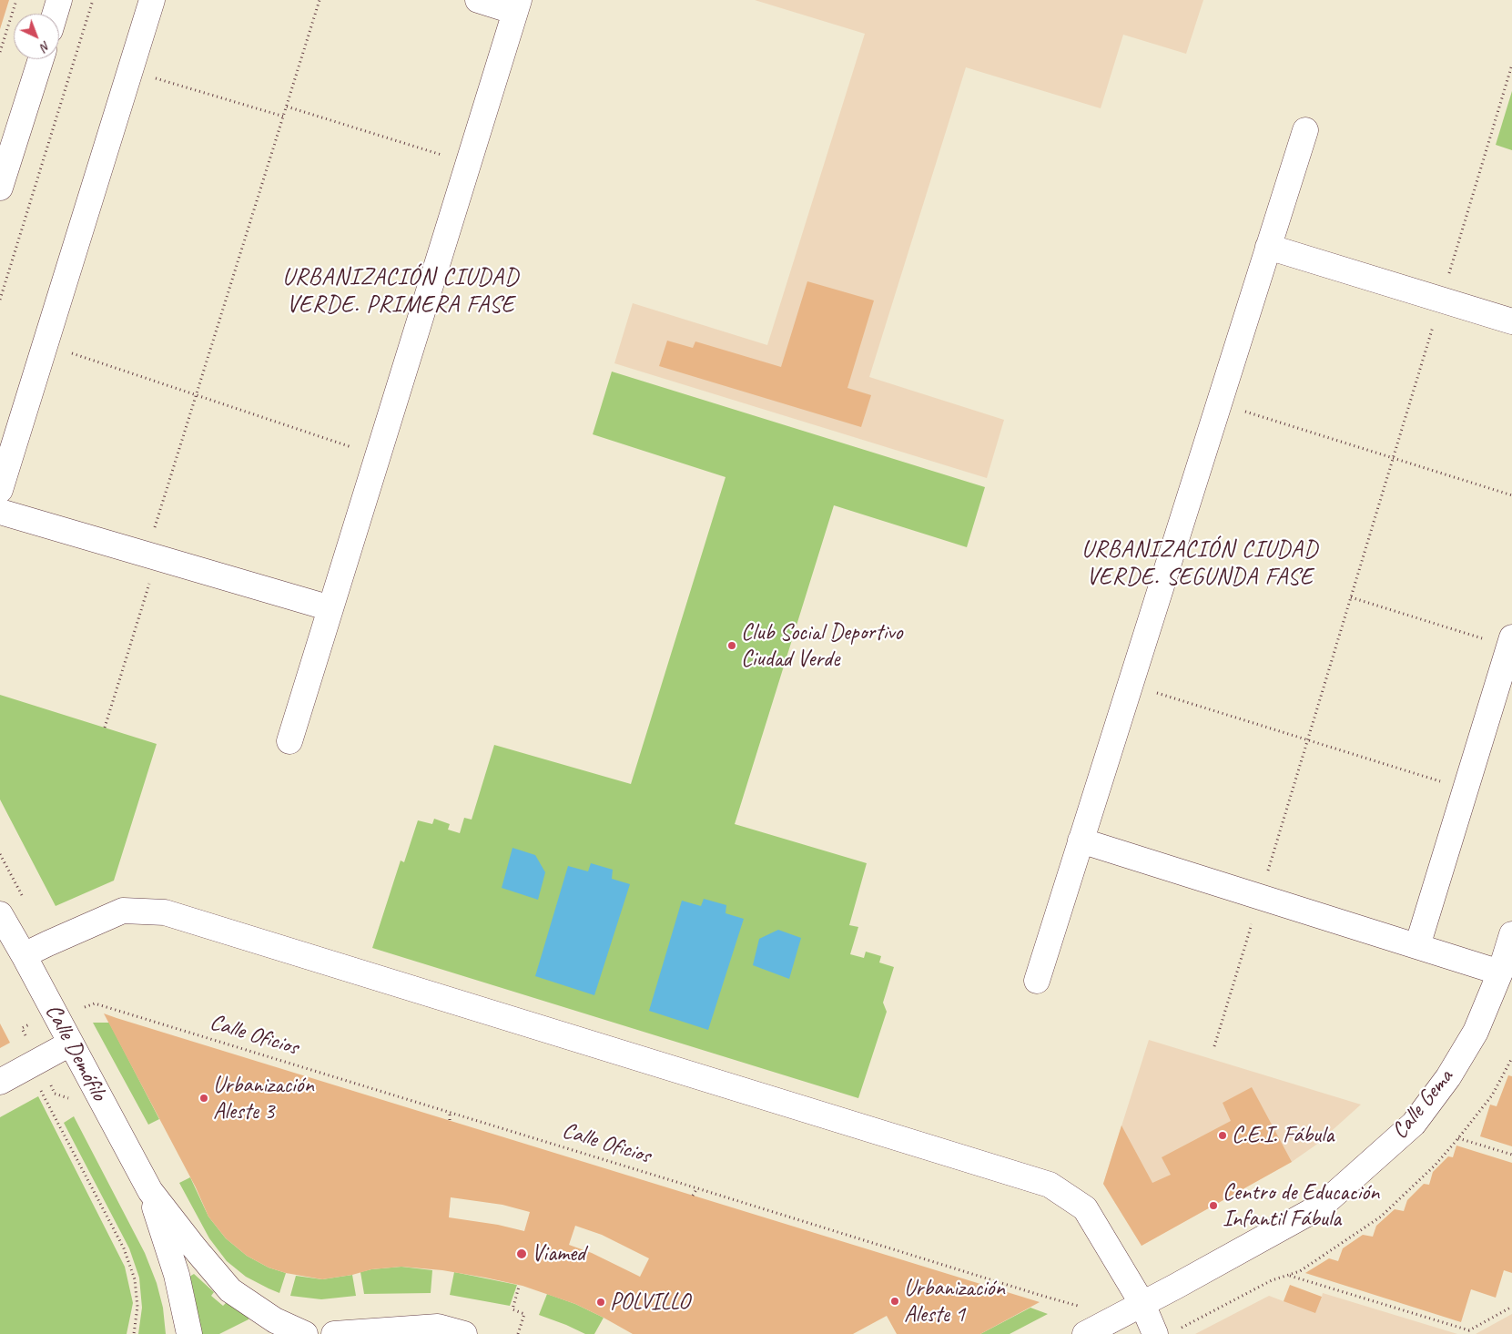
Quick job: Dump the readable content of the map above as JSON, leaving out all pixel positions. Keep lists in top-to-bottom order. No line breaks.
{"streets":{"street":["Calle Demófilo","Calle Gema"],"path":["Calle Oficios"]},"crossings":[["Calle Oficios","Calle Gema"]],"districts":["URBANIZACIÓN CIUDAD VERDE. PRIMERA FASE","URBANIZACIÓN CIUDAD VERDE. SEGUNDA FASE"],"places":["Club Social Deportivo Ciudad Verde","Urbanización Aleste 3","C.E.I. Fábula","Centro de Educación Infantil Fábula","Viamed","Urbanización Aleste 1","POLVILLO"],"north":"bottom right"}
